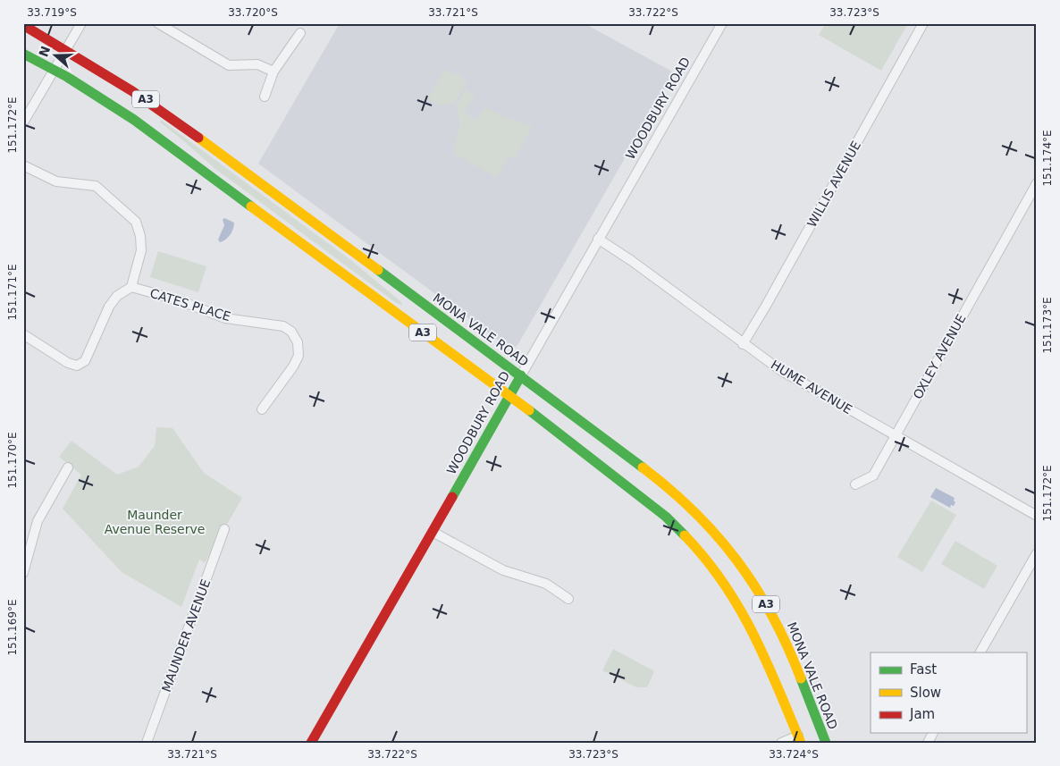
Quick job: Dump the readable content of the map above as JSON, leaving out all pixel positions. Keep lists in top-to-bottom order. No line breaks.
{"streets":{"main road":["A3","WOODBURY ROAD","MONA VALE ROAD"],"street":["WILLIS AVENUE","CATES PLACE","OXLEY AVENUE","HUME AVENUE","MAUNDER AVENUE"]},"crossings":[["A3","WOODBURY ROAD"],["WOODBURY ROAD","MONA VALE ROAD"],["WOODBURY ROAD","HUME AVENUE"],["WILLIS AVENUE","HUME AVENUE"],["OXLEY AVENUE","HUME AVENUE"]],"parks":["Maunder Avenue Reserve"],"legend":["Fast","Slow","Jam"],"north":"left","coordinates":["33.719°S","33.720°S","33.721°S","33.722°S","33.723°S","151.172°E","151.174°E","151.171°E","151.173°E","151.170°E","151.169°E","33.724°S"]}
